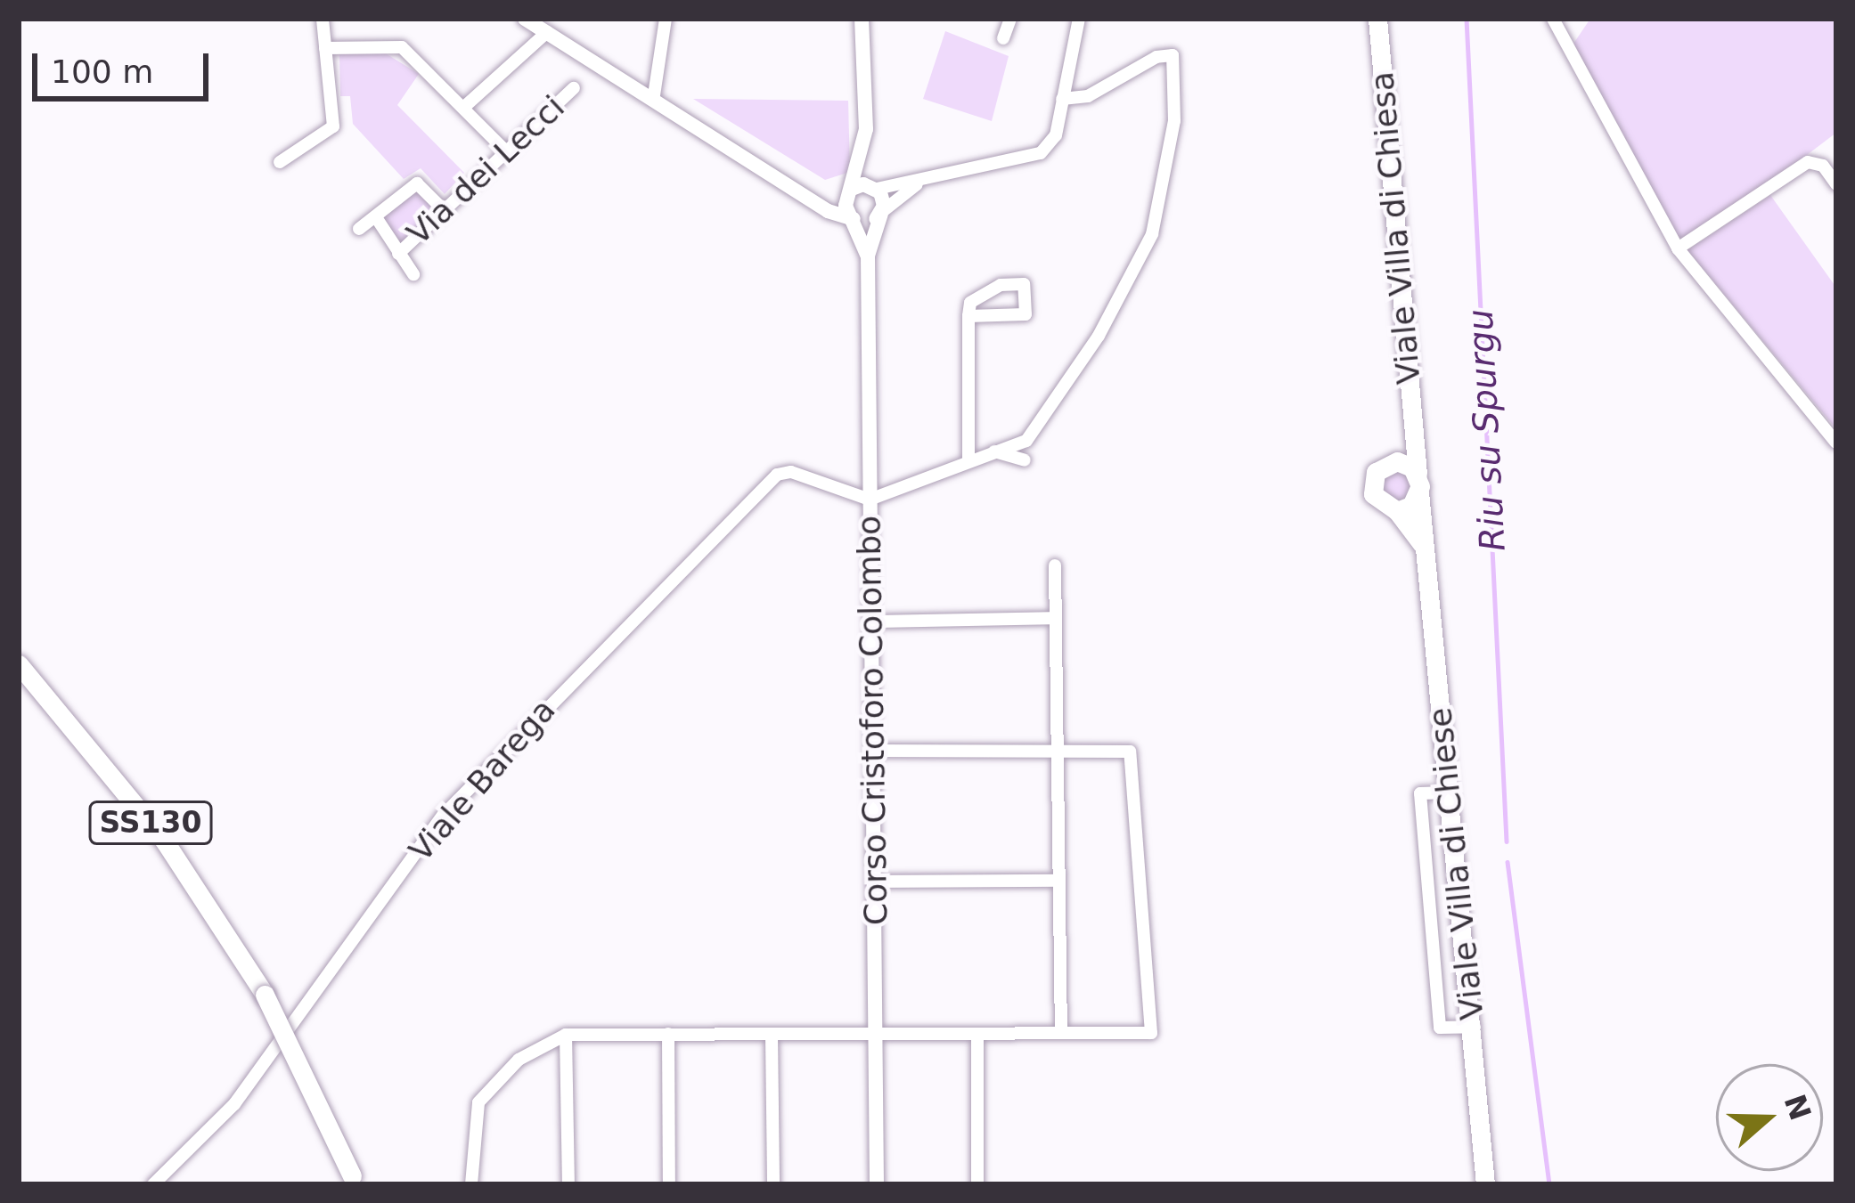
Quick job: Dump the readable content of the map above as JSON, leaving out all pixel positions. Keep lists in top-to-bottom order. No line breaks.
{"streets":{"main road":["Viale Villa di Chiesa","SS130","Viale Villa di Chiese"],"street":["Via dei Lecci","Corso Cristoforo Colombo","Viale Barega"]},"crossings":[["Viale Villa di Chiesa","Viale Villa di Chiese"],["Corso Cristoforo Colombo","Viale Barega"]],"water":["Riu su Spurgu"],"scale_bar":"100 m","north":"right"}
